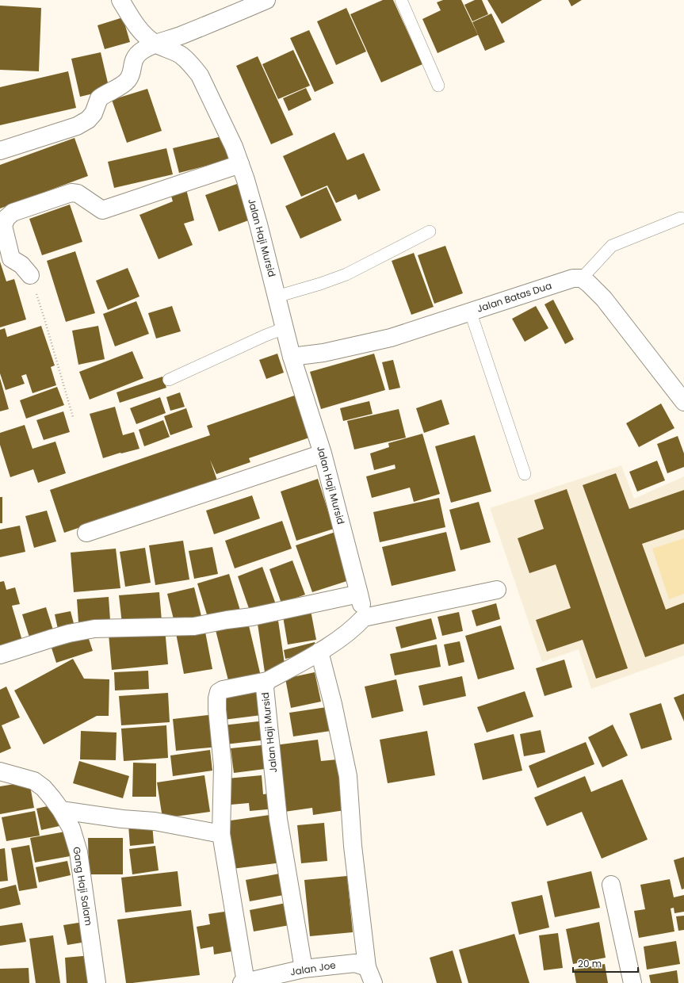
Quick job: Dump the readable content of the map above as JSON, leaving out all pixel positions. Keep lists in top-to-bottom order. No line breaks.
{"streets":{"street":["Jalan Haji Mursid","Jalan Batas Dua","Gang Haji Salam","Jalan Joe"]},"crossings":[["Jalan Haji Mursid","Jalan Batas Dua"],["Jalan Haji Mursid","Jalan Joe"]],"scale_bar":"20 m"}
